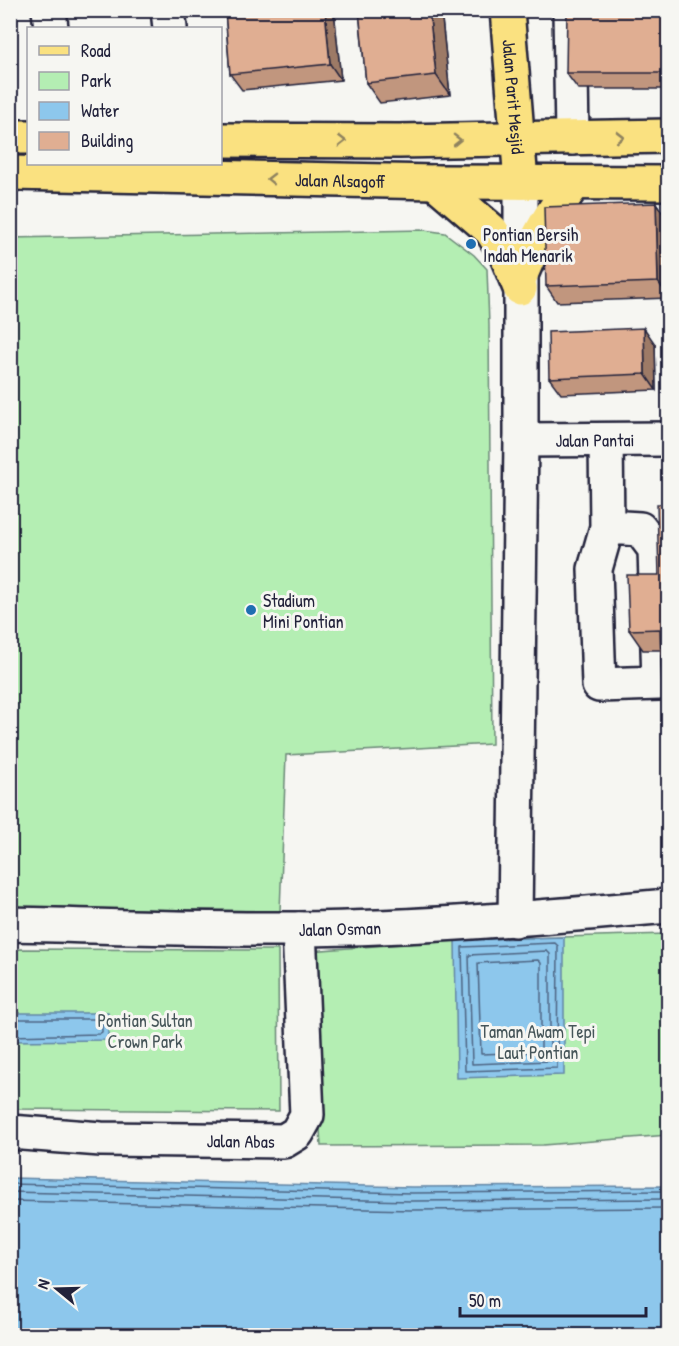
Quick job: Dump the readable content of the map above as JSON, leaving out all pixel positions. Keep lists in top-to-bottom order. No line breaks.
{"streets":{"main road":["Jalan Parit Mesjid","Jalan Alsagoff"],"street":["Jalan Pantai","Jalan Osman","Jalan Abas"]},"crossings":[["Jalan Parit Mesjid","Jalan Alsagoff"],["Jalan Osman","Jalan Abas"]],"parks":["Pontian Sultan Crown Park","Taman Awam Tepi Laut Pontian"],"places":["Pontian Bersih Indah Menarik","Stadium Mini Pontian"],"legend":["Road","Park","Water","Building"],"scale_bar":"50 m","north":"left"}
